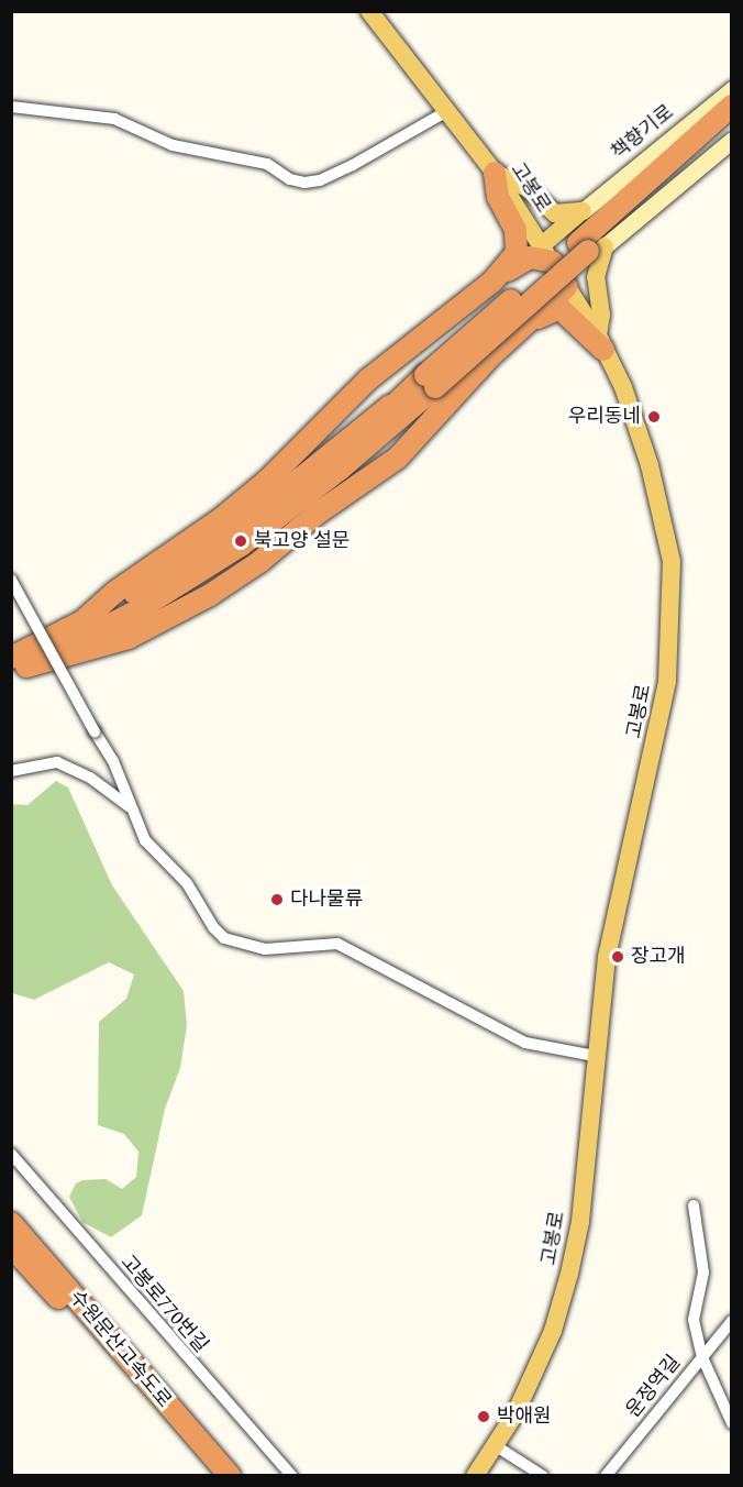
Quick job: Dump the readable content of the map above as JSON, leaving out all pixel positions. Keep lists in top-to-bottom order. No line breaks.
{"streets":{"highway":["수원문산고속도로"],"main road":["책향기로","고봉로"],"street":["고봉로770번길","운정역길"]},"places":["우리동네","북고양 설문","다나물류","장고개","박애원"]}
